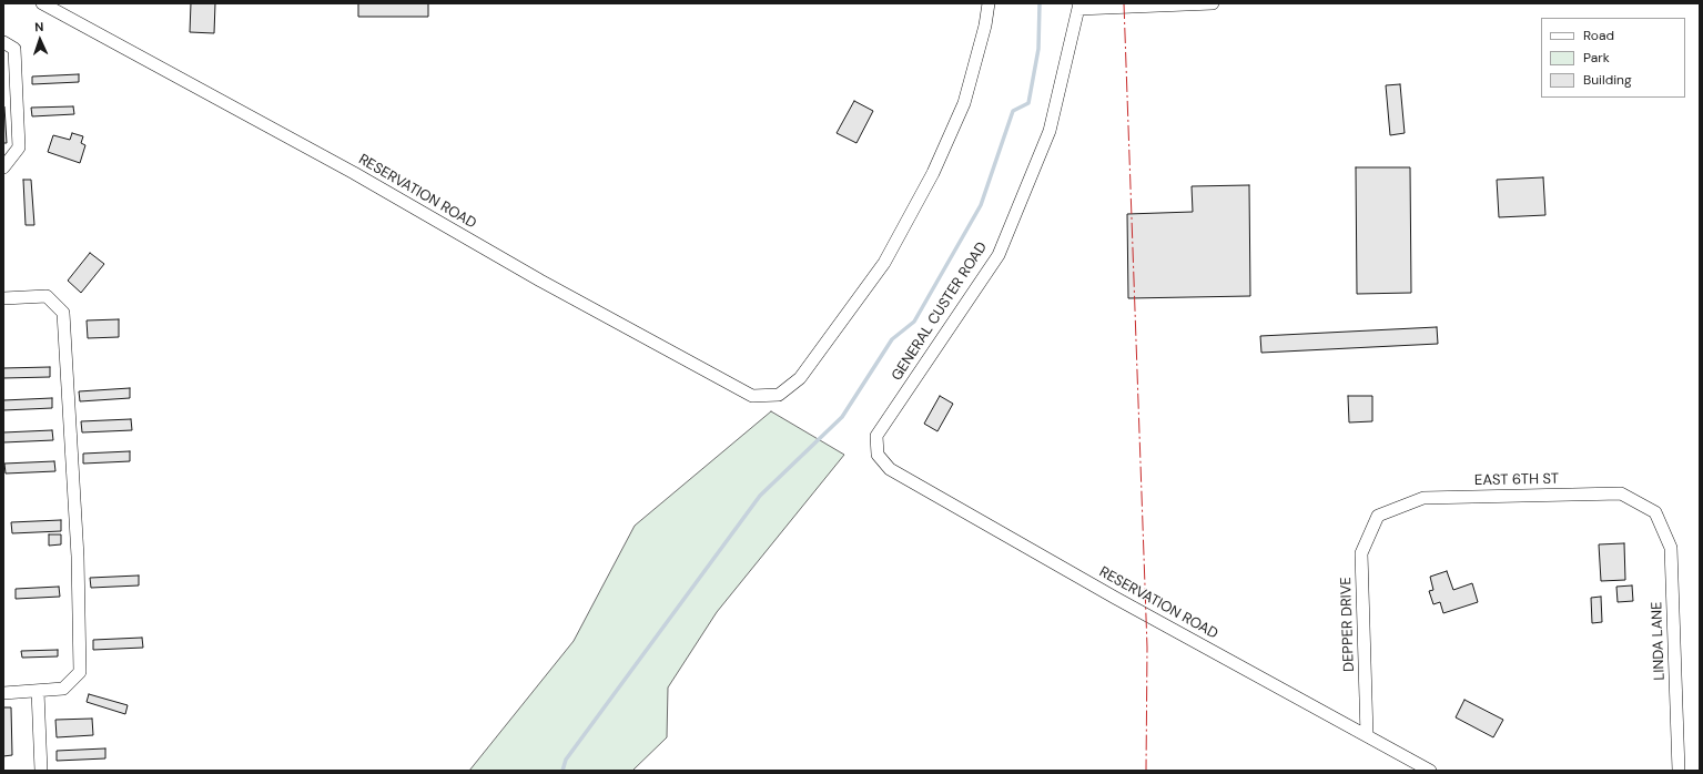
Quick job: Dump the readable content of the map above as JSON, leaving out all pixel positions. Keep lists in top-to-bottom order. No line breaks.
{"streets":{"street":["RESERVATION ROAD","GENERAL CUSTER ROAD","EAST 6TH ST","DEPPER DRIVE","LINDA LANE"]},"crossings":[["RESERVATION ROAD","GENERAL CUSTER ROAD"],["RESERVATION ROAD","DEPPER DRIVE"],["EAST 6TH ST","DEPPER DRIVE"],["EAST 6TH ST","LINDA LANE"]],"legend":["Road","Park","Building"],"north":"top"}
